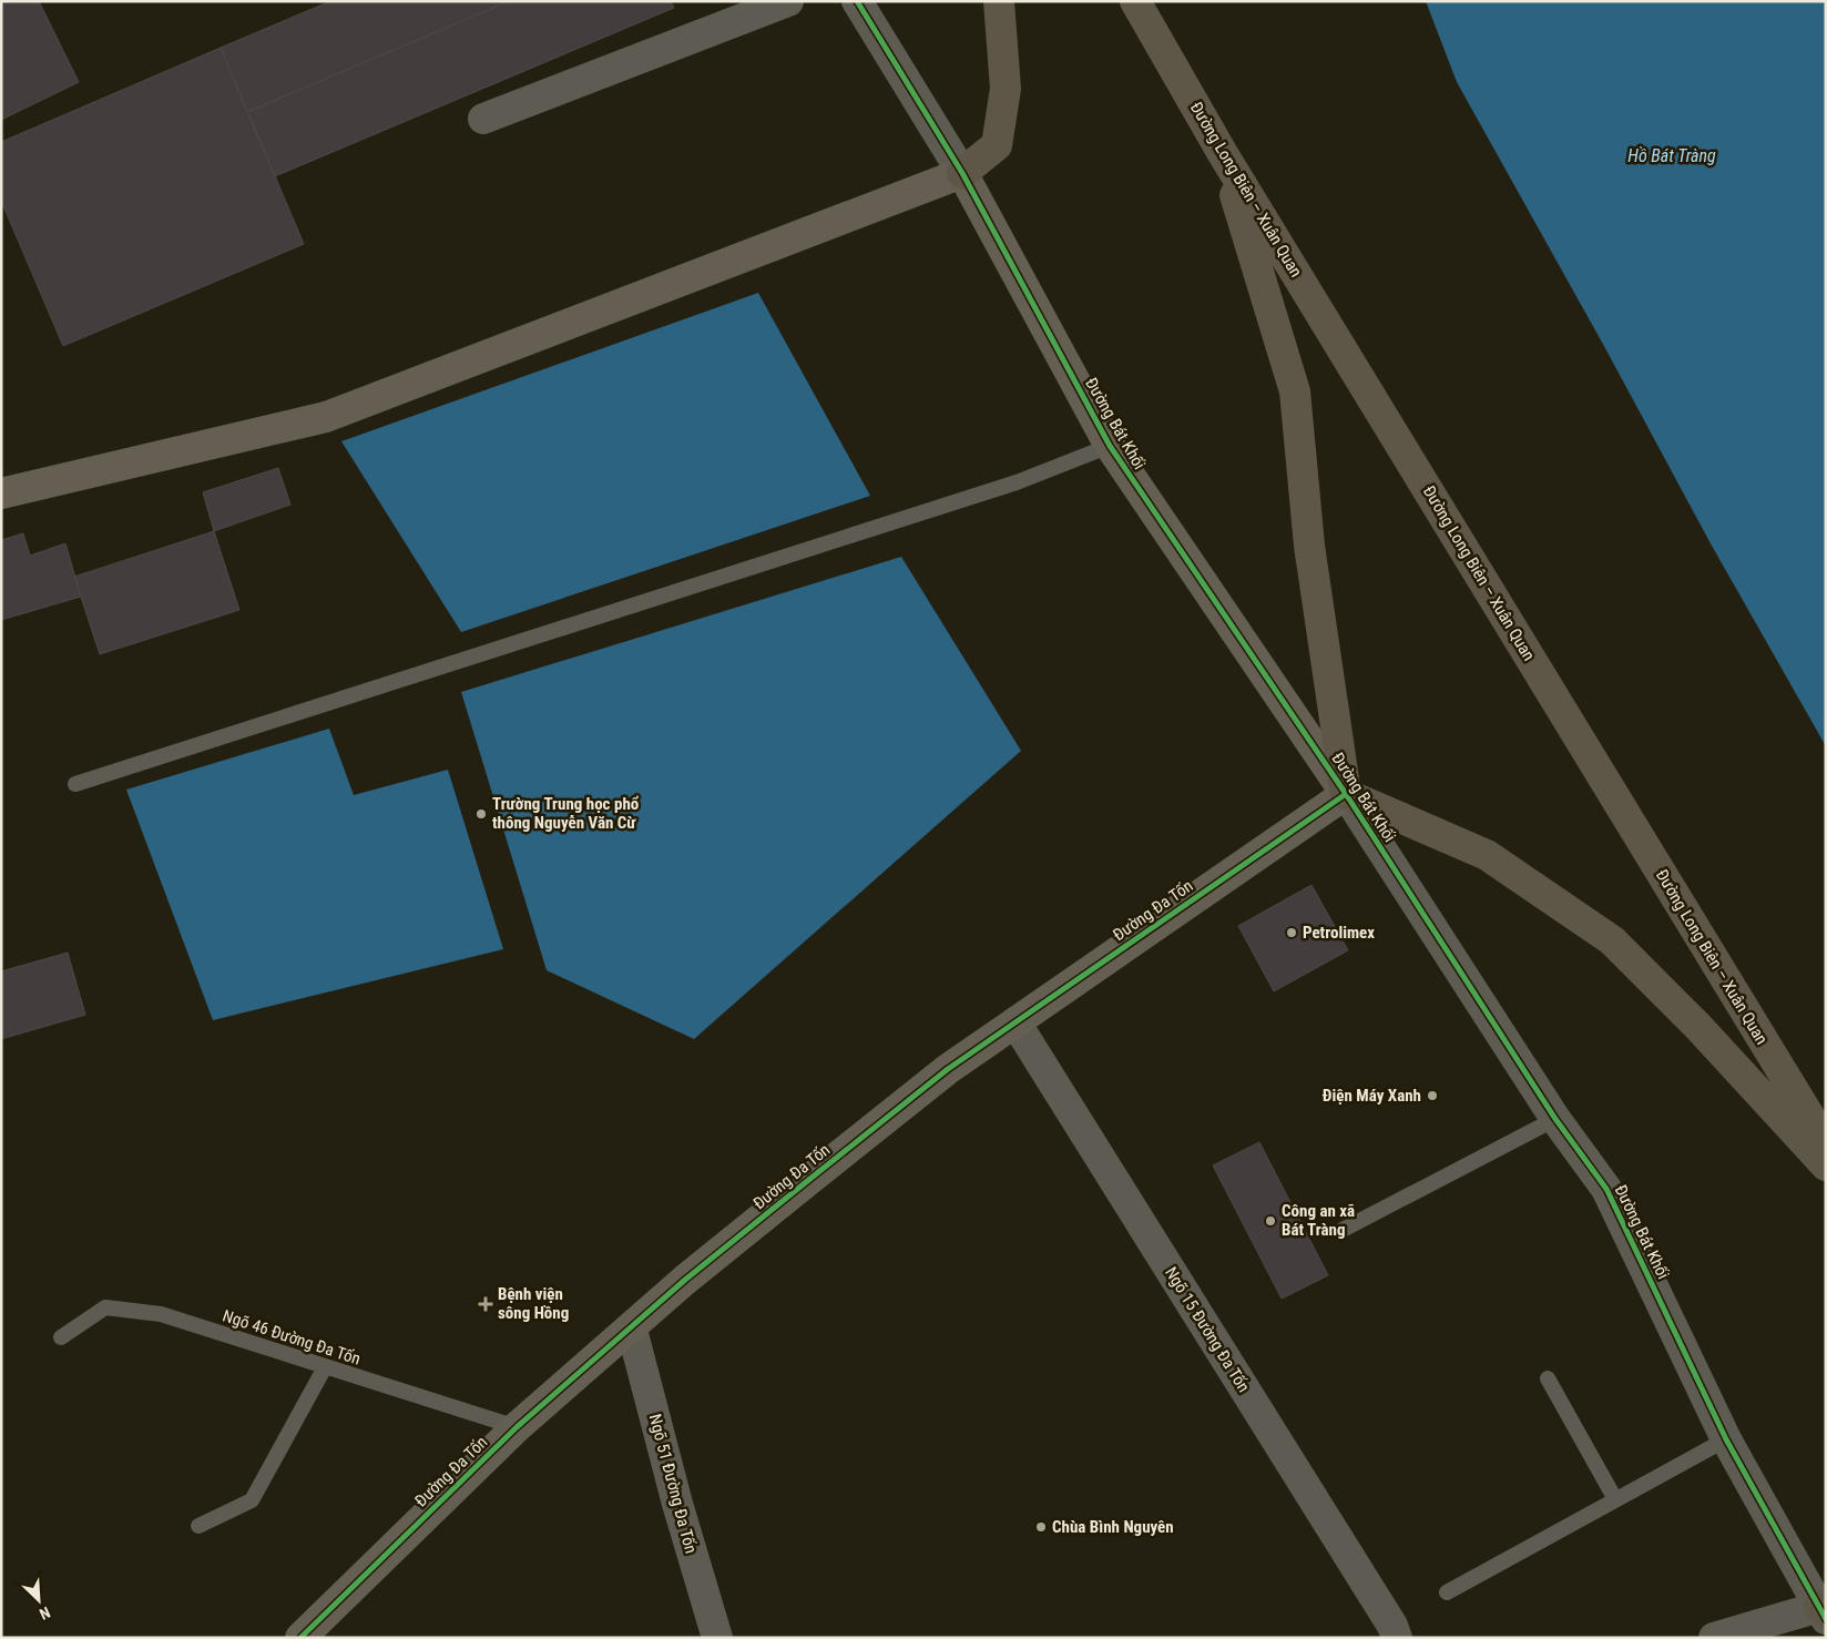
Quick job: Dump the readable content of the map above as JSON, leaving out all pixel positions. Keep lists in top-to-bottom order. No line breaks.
{"streets":{"main road":["Đường Long Biên – Xuân Quan"],"street":["Đường Bát Khối","Đường Đa Tốn","Ngõ 15 Đường Đa Tốn","Ngõ 51 Đường Đa Tốn"],"lane":["Ngõ 46 Đường Đa Tốn"]},"crossings":[["Đường Bát Khối","Đường Đa Tốn"],["Đường Đa Tốn","Ngõ 15 Đường Đa Tốn"],["Đường Đa Tốn","Ngõ 46 Đường Đa Tốn"],["Đường Đa Tốn","Ngõ 51 Đường Đa Tốn"]],"water":["Hồ Bát Tràng"],"places":{"other":["Trường Trung học phổ thông Nguyễn Văn Cừ","Petrolimex","Điện Máy Xanh","Công an xã Bát Tràng","Chùa Bình Nguyên"],"health":["Bệnh viện sông Hồng"]},"north":"bottom right"}
